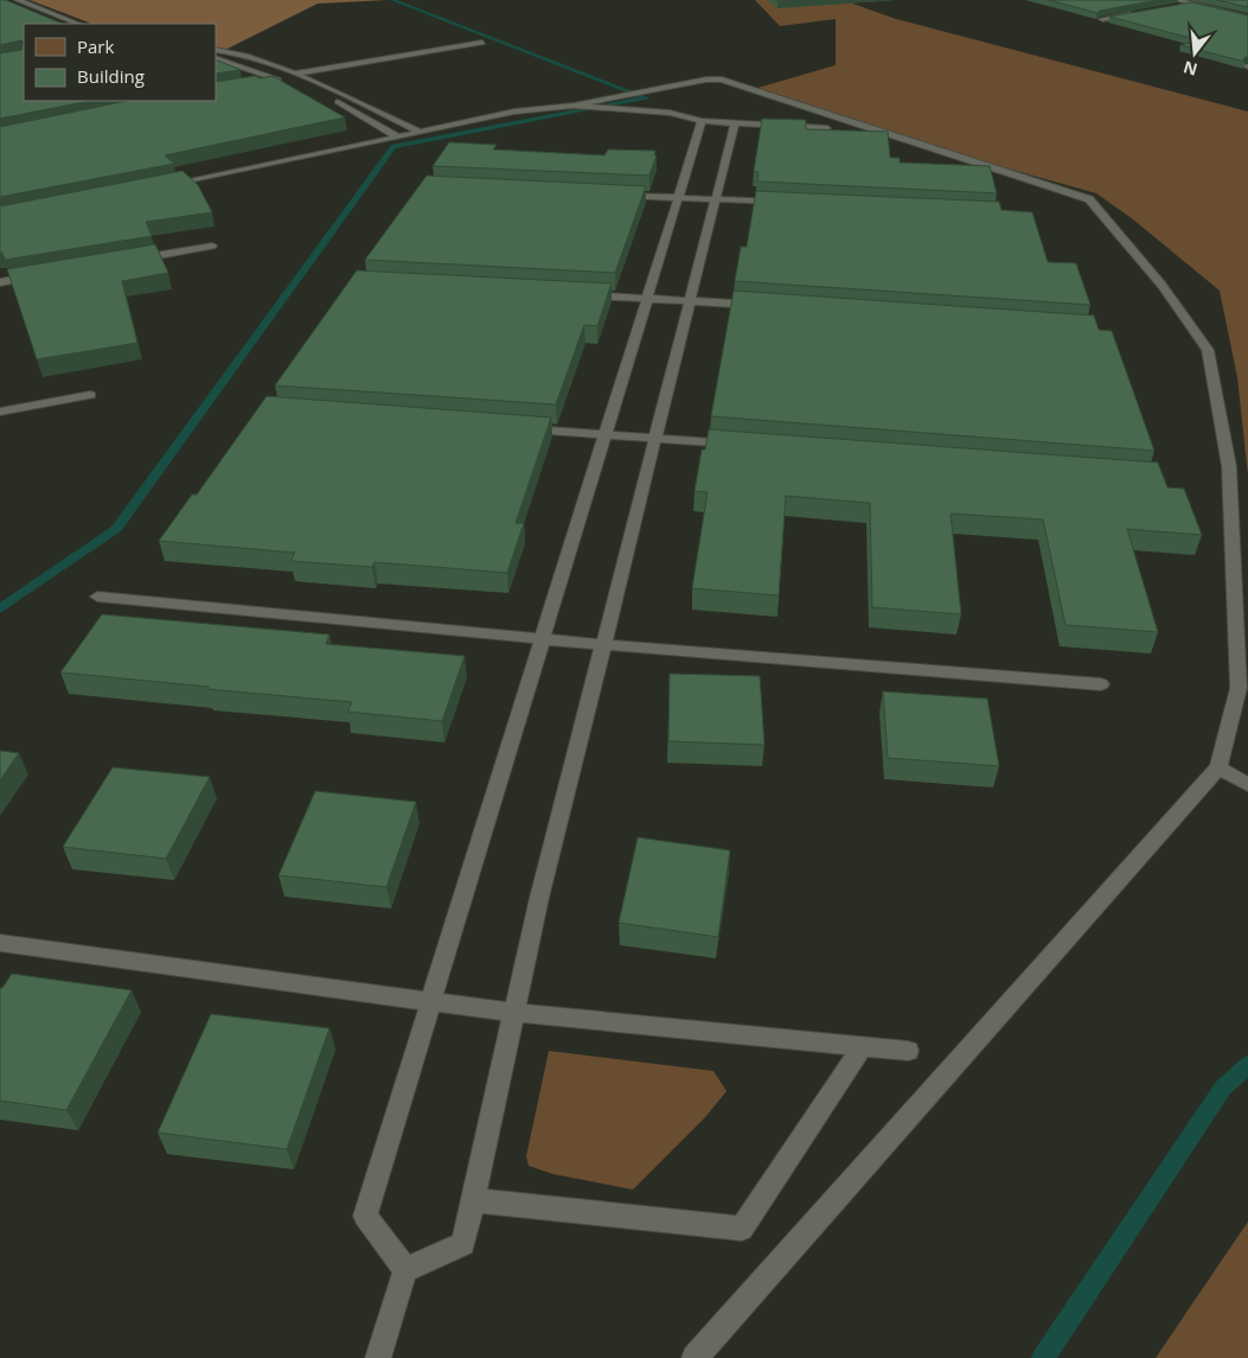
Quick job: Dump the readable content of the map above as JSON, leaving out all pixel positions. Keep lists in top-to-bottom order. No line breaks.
{"legend":["Park","Building"],"north":"bottom"}
